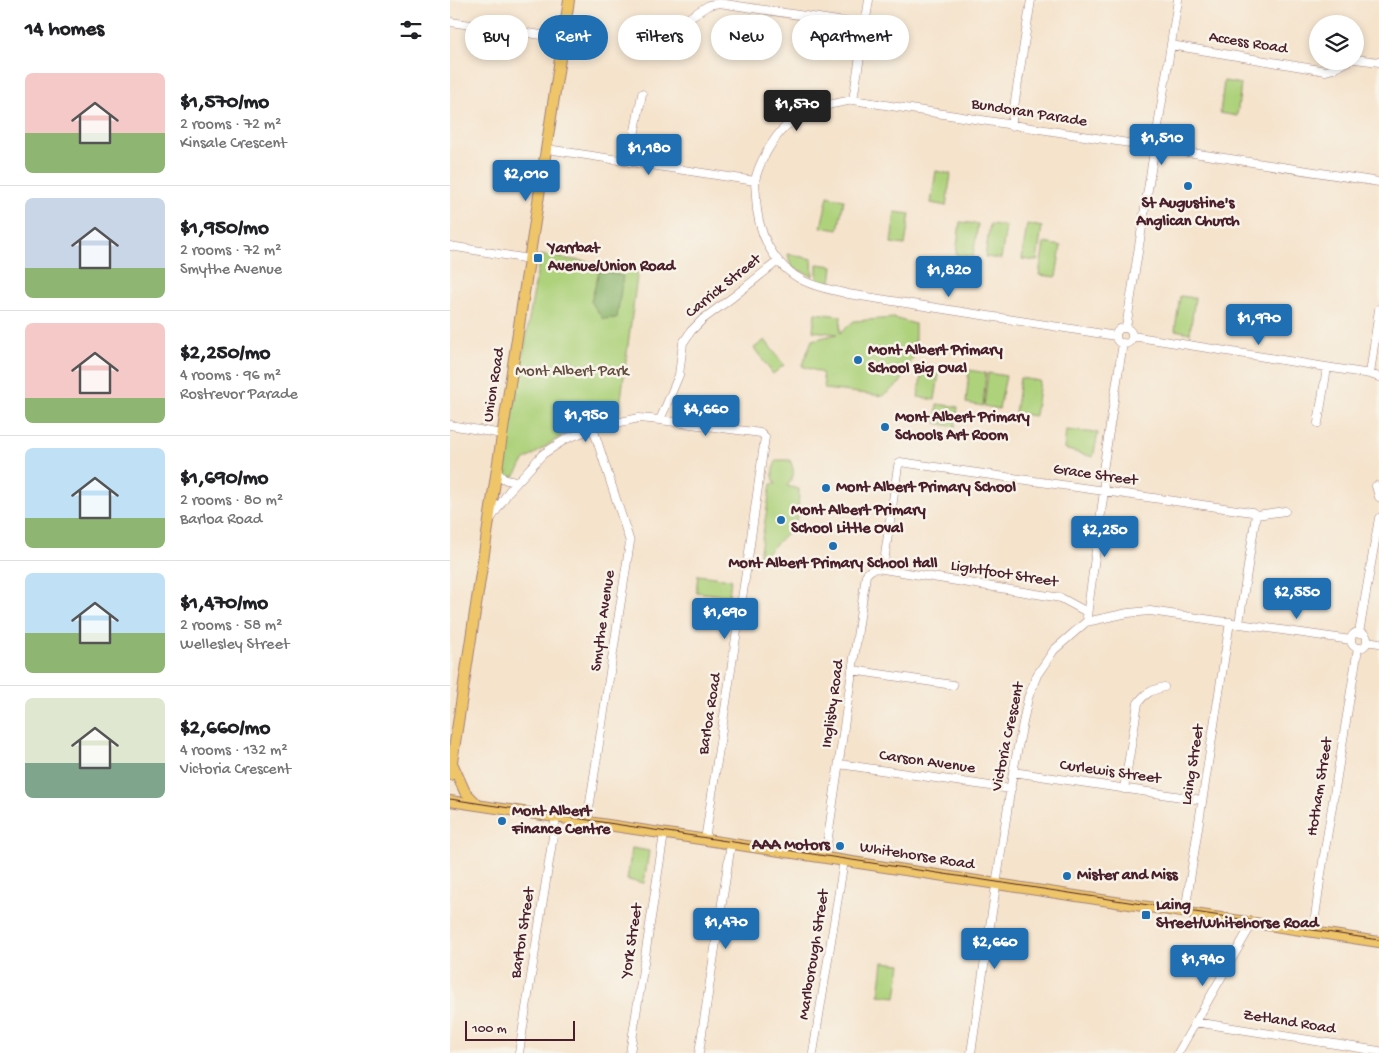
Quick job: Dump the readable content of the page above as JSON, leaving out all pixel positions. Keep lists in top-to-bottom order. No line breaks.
{"streets":{"main road":["Union Road","Whitehorse Road"],"street":["Access Road","Bundoran Parade","Carrick Street","Grace Street","Lightfoot Street","Smythe Avenue","Inglisby Road","Barloa Road","Victoria Crescent","Carson Avenue","Laing Street","Curlewis Street","Hotham Street","Barton Street","York Street","Marlborough Street","Zetland Road"]},"crossings":[["Carrick Street","Barloa Road"],["Grace Street","Lightfoot Street"],["Grace Street","Inglisby Road"],["Lightfoot Street","Inglisby Road"],["Smythe Avenue","Whitehorse Road"],["Inglisby Road","Carson Avenue"],["Inglisby Road","Whitehorse Road"],["Barloa Road","Whitehorse Road"],["Victoria Crescent","Carson Avenue"],["Victoria Crescent","Laing Street"],["Victoria Crescent","Curlewis Street"],["Victoria Crescent","Hotham Street"],["Victoria Crescent","Whitehorse Road"],["Laing Street","Curlewis Street"],["Laing Street","Whitehorse Road"],["Hotham Street","Whitehorse Road"],["Whitehorse Road","Barton Street"],["Whitehorse Road","York Street"],["Whitehorse Road","Marlborough Street"]],"parks":["Mont Albert Park"],"places":{"other":["St Augustine's Anglican Church","Mont Albert Primary School Big Oval","Mont Albert Primary Schools Art Room","Mont Albert Primary School","Mont Albert Primary School Little Oval","Mont Albert Primary School Hall","Mont Albert Finance Centre","AAA Motors","Mister and Miss"],"transit":["Yarrbat Avenue/Union Road","Laing Street/Whitehorse Road"]},"scale_bar":"100 m","page":{"heading":"14 homes","chip":["Buy","Rent","Filters","New","Apartment"],"list":[{"name":"$1,570/mo","note":"2 rooms · 72 m² · Kinsale Crescent"},{"name":"$1,950/mo","note":"2 rooms · 72 m² · Smythe Avenue"},{"name":"$2,250/mo","note":"4 rooms · 96 m² · Rostrevor Parade"},{"name":"$1,690/mo","note":"2 rooms · 80 m² · Barloa Road"},{"name":"$1,470/mo","note":"2 rooms · 58 m² · Wellesley Street"},{"name":"$2,660/mo","note":"4 rooms · 132 m² · Victoria Crescent"}],"price":["$1,570","$1,510","$1,180","$2,010","$1,820","$1,970","$4,660","$1,950","$2,250","$2,550","$1,690","$1,470","$2,660","$1,940"],"scale":"100 m"}}
